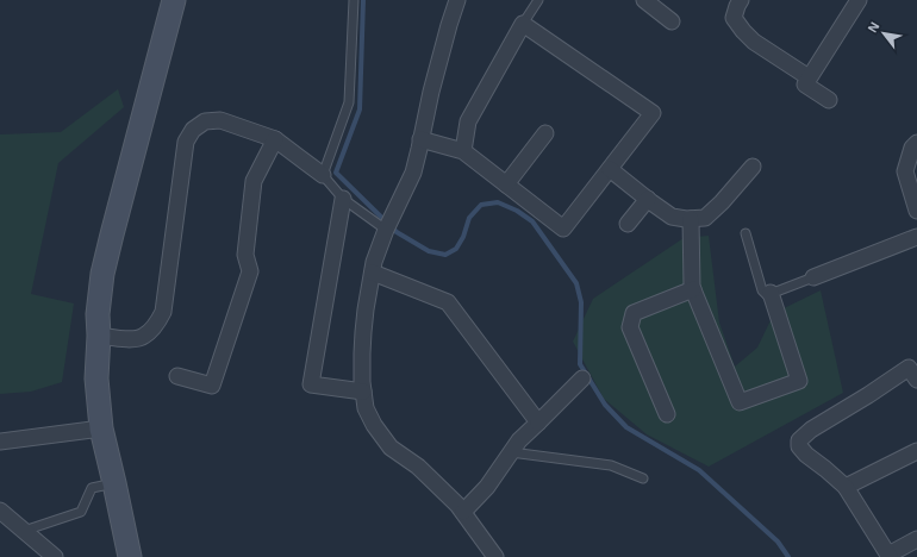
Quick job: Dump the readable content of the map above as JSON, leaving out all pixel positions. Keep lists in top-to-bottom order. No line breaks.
{"north":"top left"}
